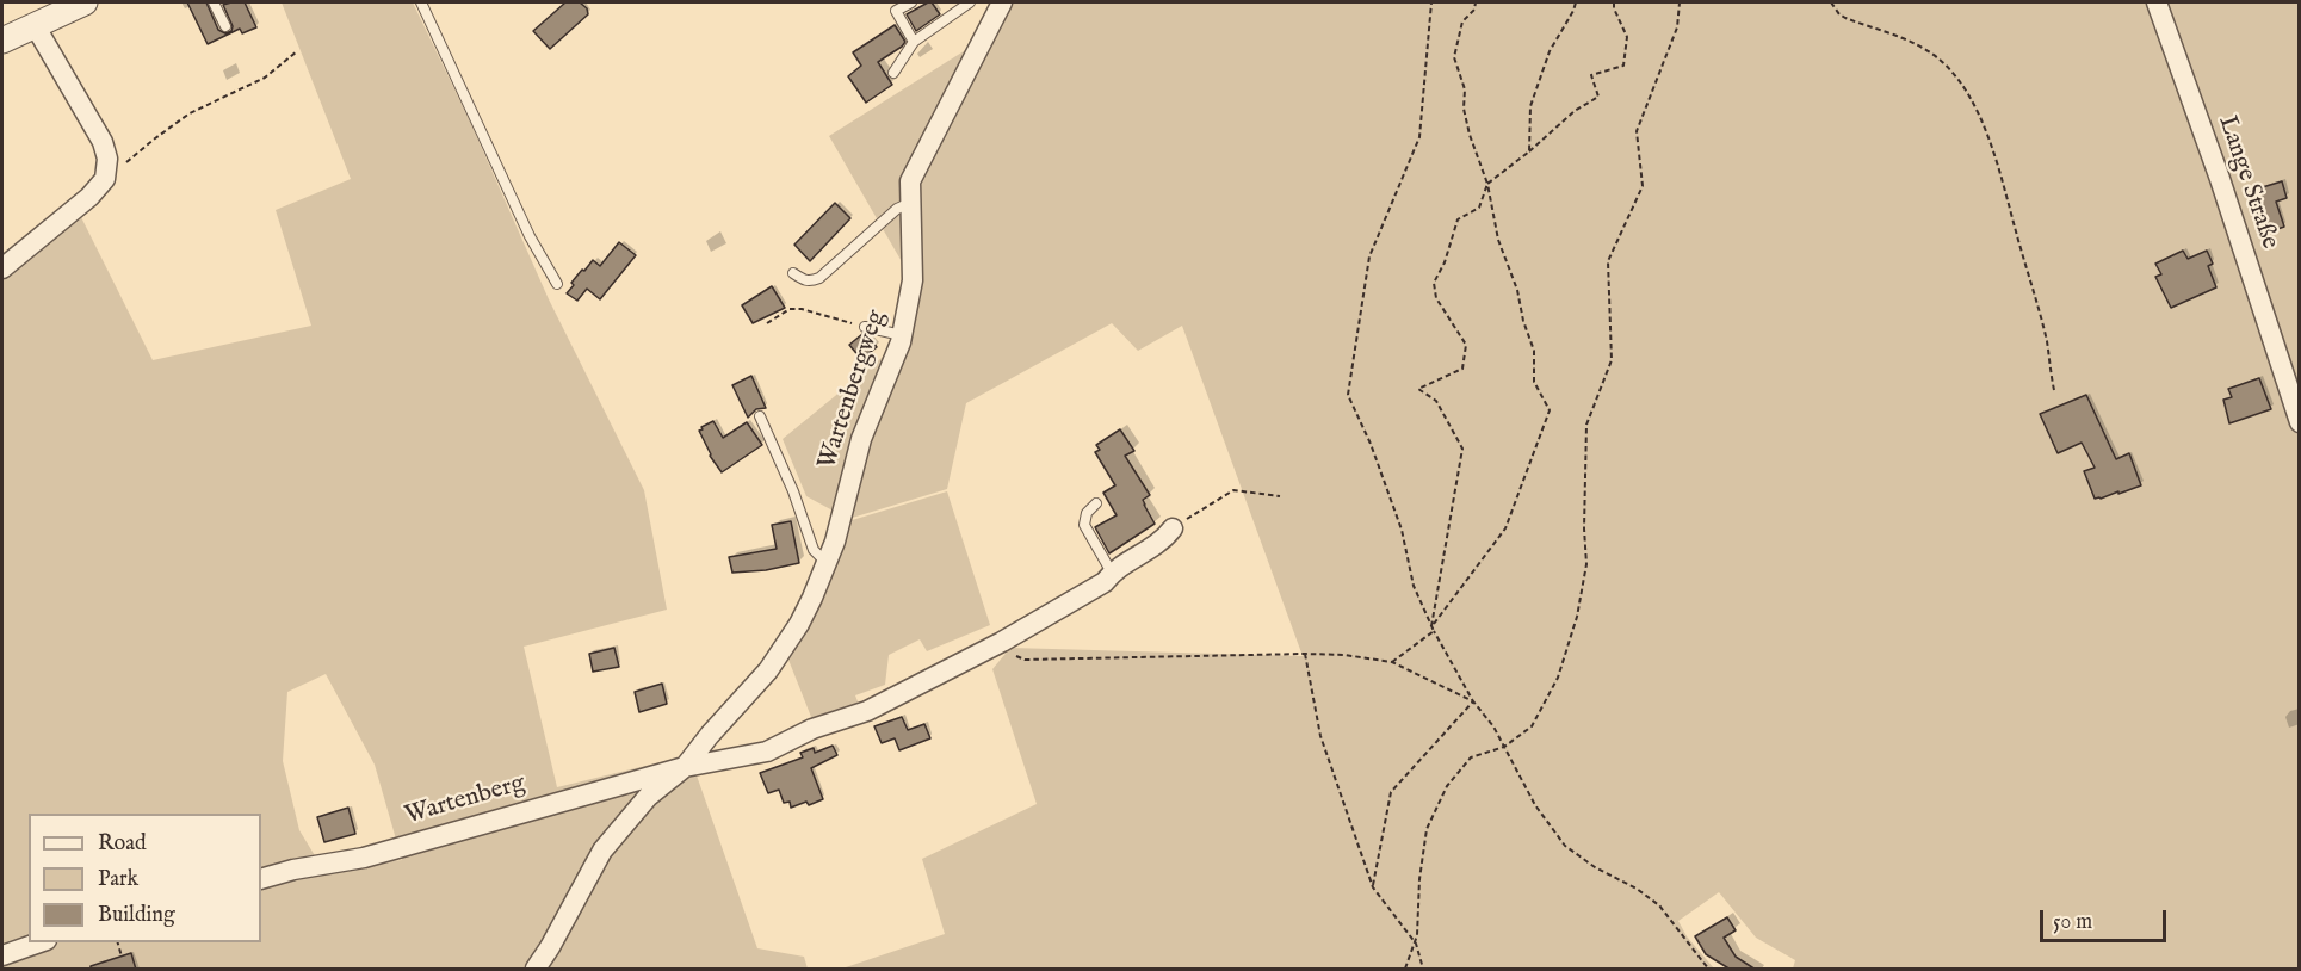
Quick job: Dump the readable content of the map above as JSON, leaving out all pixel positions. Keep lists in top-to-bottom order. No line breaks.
{"streets":{"street":["Lange Straße","Wartenbergweg","Wartenberg"]},"crossings":[["Wartenbergweg","Wartenberg"]],"legend":["Road","Park","Building"],"scale_bar":"50 m"}
